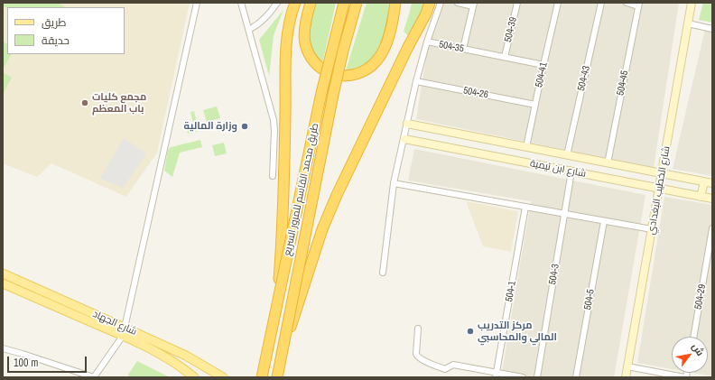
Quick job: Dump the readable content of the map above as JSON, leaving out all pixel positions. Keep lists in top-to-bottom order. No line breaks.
{"streets":{"highway":["طريق محمد القاسم للمرور السريع"],"main road":["شارع الجهاد"],"street":["504-39","504-35","504-41","504-43","504-45","504-26","شارع ابن تيمية","شارع الخطيب البغدادي","504-3","504-1","504-29","504-5"]},"crossings":[["504-39","504-35"],["504-35","504-41"],["504-35","504-26"],["504-35","شارع ابن تيمية"],["504-41","504-26"],["504-41","شارع ابن تيمية"],["504-43","شارع ابن تيمية"],["504-45","شارع ابن تيمية"],["شارع ابن تيمية","شارع الخطيب البغدادي"],["شارع ابن تيمية","504-3"]],"places":["مجمع كليات باب المعظم","وزارة المالية","مركز التدريب المالي والمحاسبي"],"legend":["طريق","حديقة"],"scale_bar":"100 m","north":"top right"}
